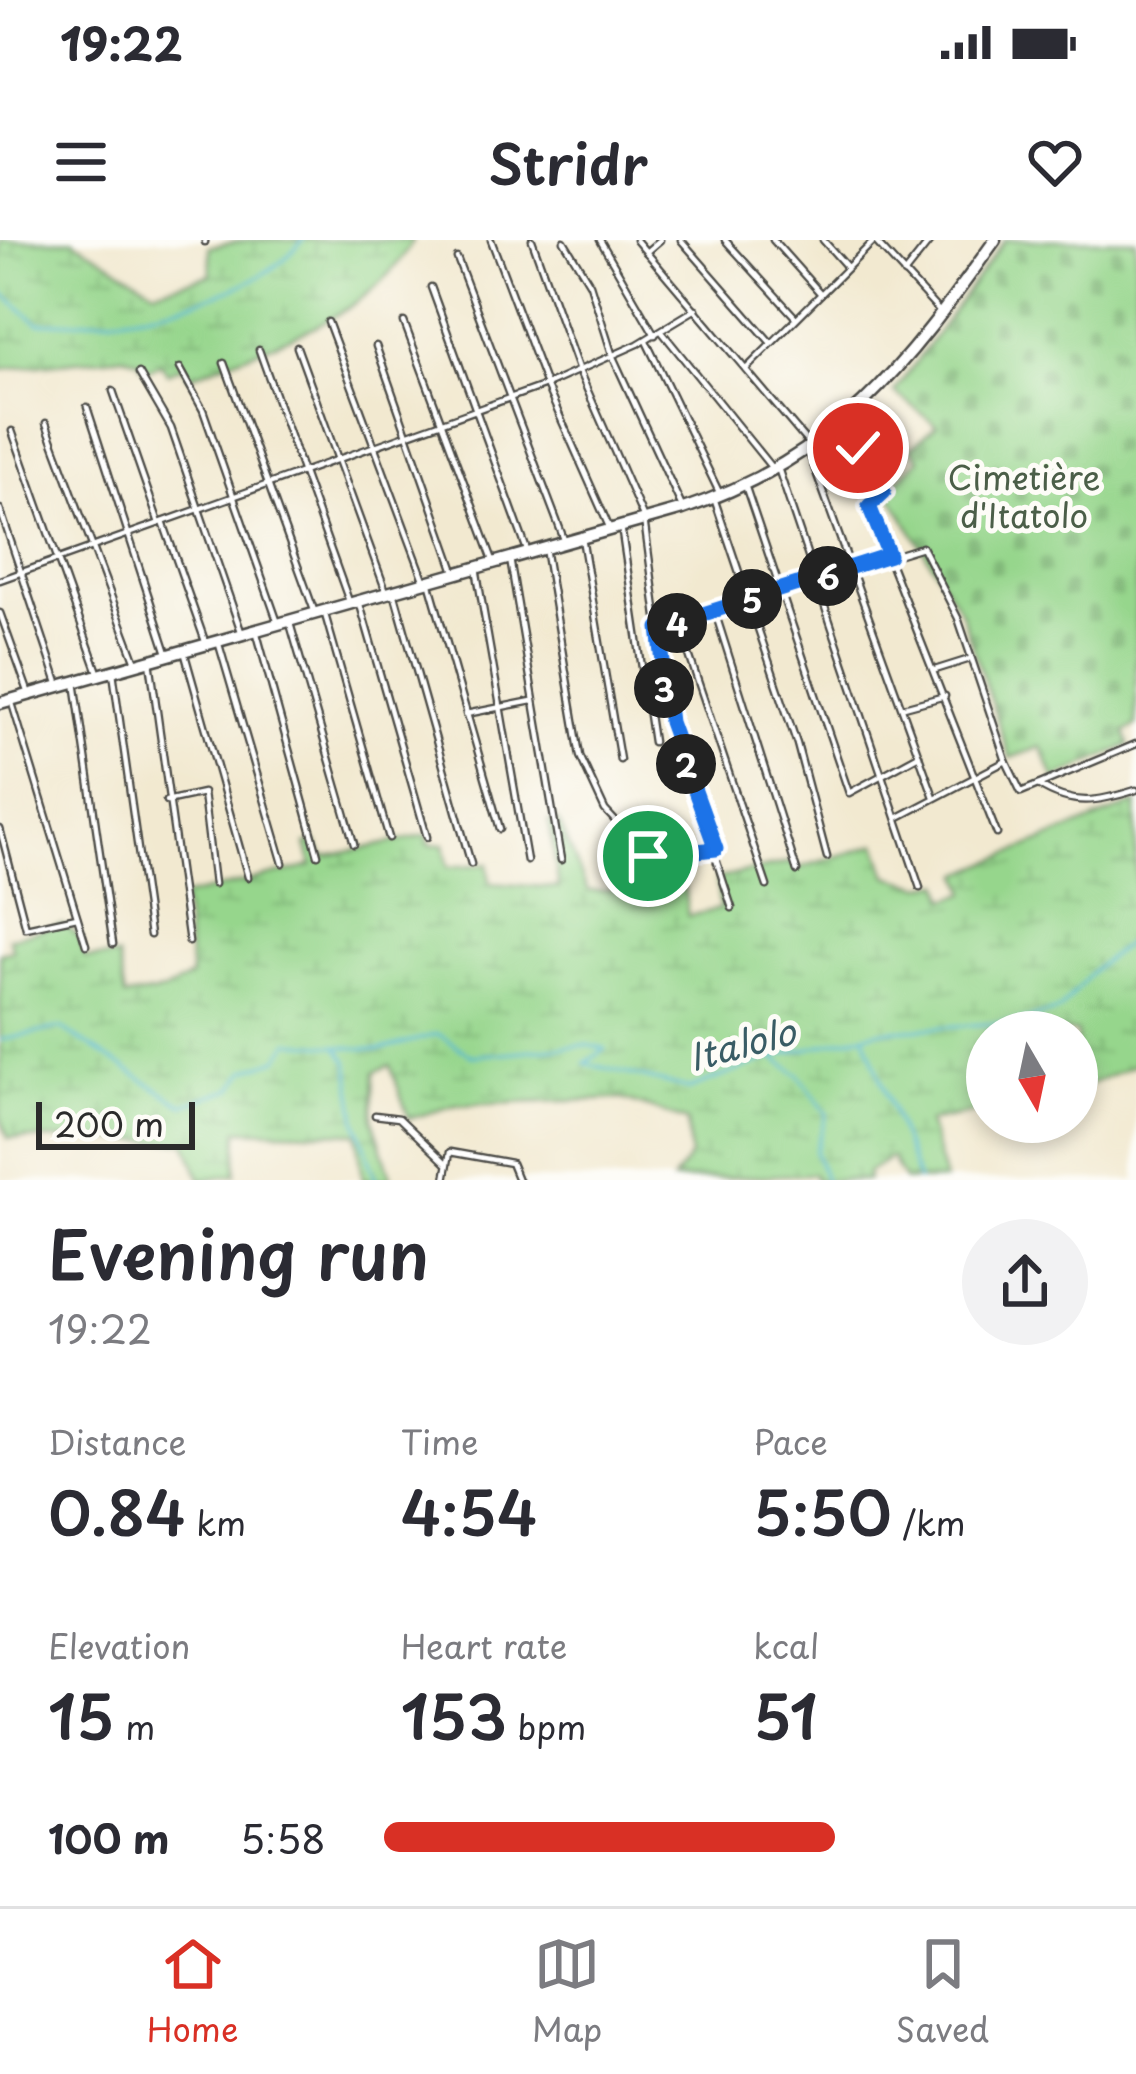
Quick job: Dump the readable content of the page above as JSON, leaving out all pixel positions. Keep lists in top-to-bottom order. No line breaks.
{"water":["Italolo"],"parks":["Cimetière d'Itatolo"],"scale_bar":"200 m","north":"bottom","page":{"status":"19:22","header":"Stridr","pins":["6","5","4","3","2"],"scale":"200 m","heading":["Evening run","19:22"],"stats":[["Distance","0.84 km"],["Time","4:54"],["Pace","5:50 /km"],["Elevation","15 m"],["Heart rate","153 bpm"],["kcal","51"]],"list":[{"name":"100 m","note":"5:58"}],"tabs":["Home","Map","Saved"]}}
